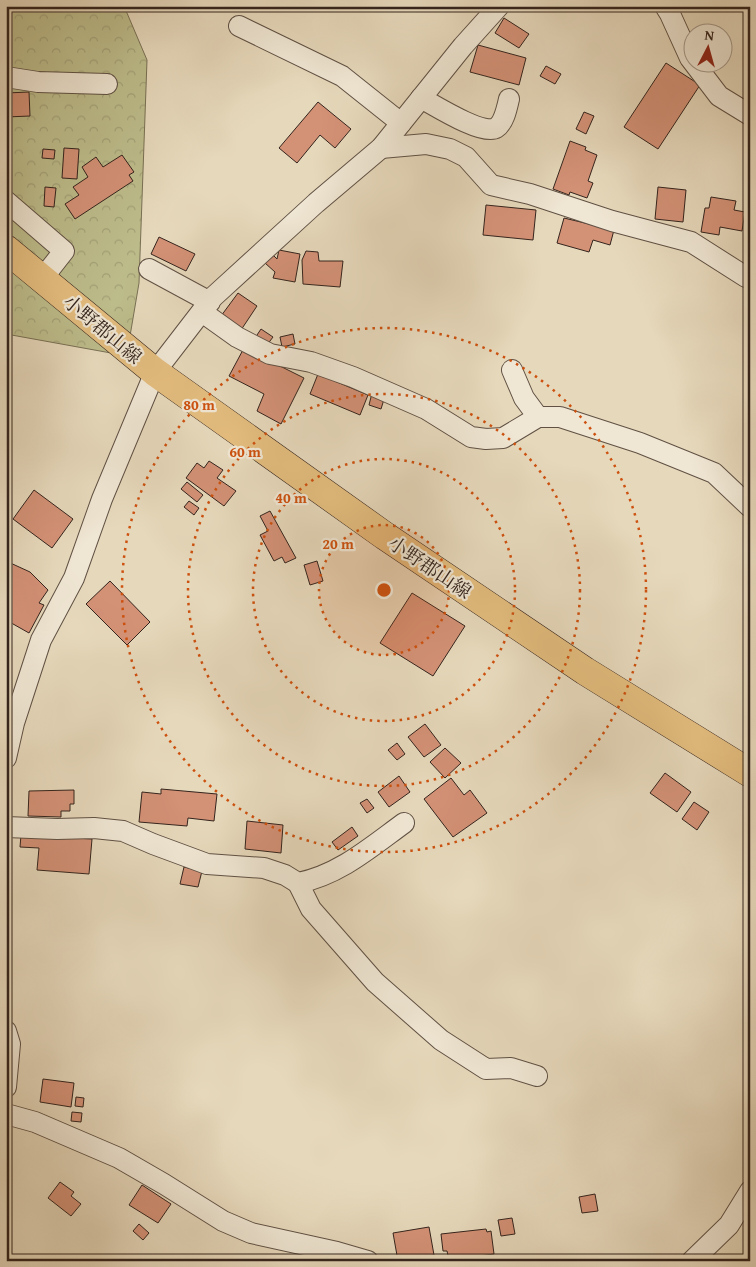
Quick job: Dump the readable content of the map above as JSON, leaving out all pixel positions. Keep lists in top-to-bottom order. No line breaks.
{"streets":{"main road":["小野郡山線"]},"north":"top","rings":["80 m","60 m","40 m","20 m"]}
